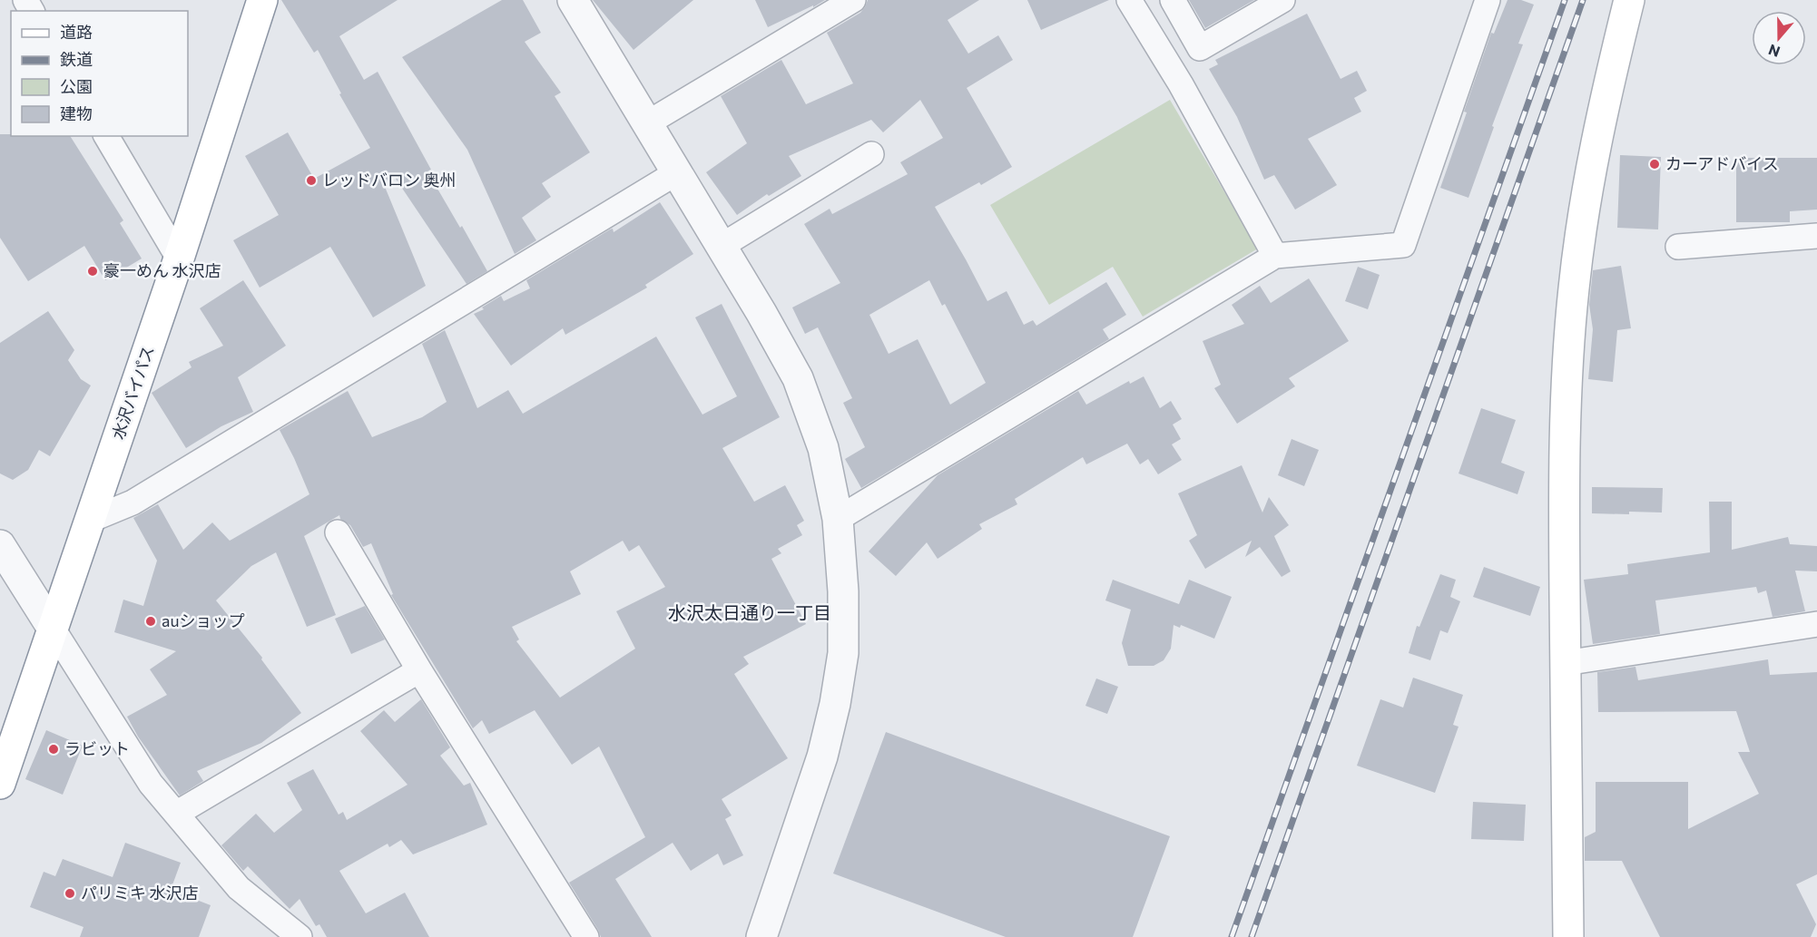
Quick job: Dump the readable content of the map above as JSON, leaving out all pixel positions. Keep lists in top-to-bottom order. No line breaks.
{"streets":{"main road":["水沢バイパス"]},"districts":["水沢太日通り一丁目"],"places":["カーアドバイス","レッドバロン 奥州","豪一めん 水沢店","auショップ","ラビット","パリミキ 水沢店"],"legend":["道路","鉄道","公園","建物"],"north":"bottom"}
